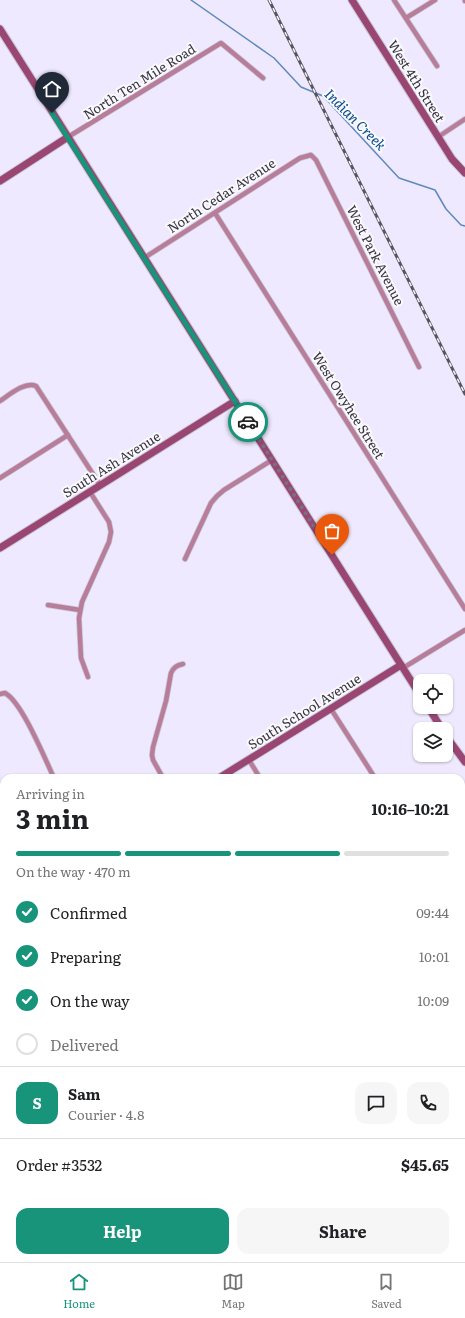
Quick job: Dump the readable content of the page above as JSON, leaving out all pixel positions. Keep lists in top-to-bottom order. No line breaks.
{"streets":{"main road":["West 4th Street","South Ash Avenue","South School Avenue"],"street":["North Ten Mile Road","North Cedar Avenue","West Park Avenue","West Owyhee Street"]},"crossings":[["North Cedar Avenue","West Park Avenue"],["North Cedar Avenue","West Owyhee Street"]],"water":["Indian Creek"],"page":{"heading":["3 min","Arriving in","10:16–10:21"],"panel":["Sam","Courier · 4.8","Order #3532","$45.65"],"bar":"On the way · 470 m","list":[["Confirmed","09:44"],["Preparing","10:01"],["On the way","10:09"],"Delivered"],"round":"S","buttons":["Help","Share"],"tabs":["Home","Map","Saved"]}}
